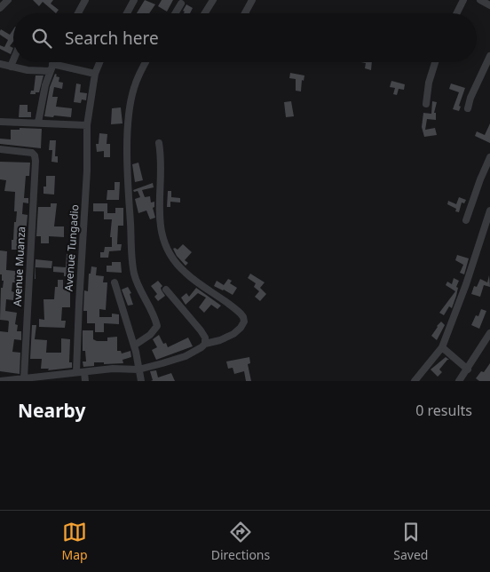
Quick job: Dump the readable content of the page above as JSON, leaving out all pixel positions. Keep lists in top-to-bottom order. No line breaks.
{"streets":{"street":["Avenue Tungadio","Avenue Muanza"]},"page":{"search":"Search here","heading":["Nearby","0 results"],"nav":["Map","Directions","Saved"]}}
